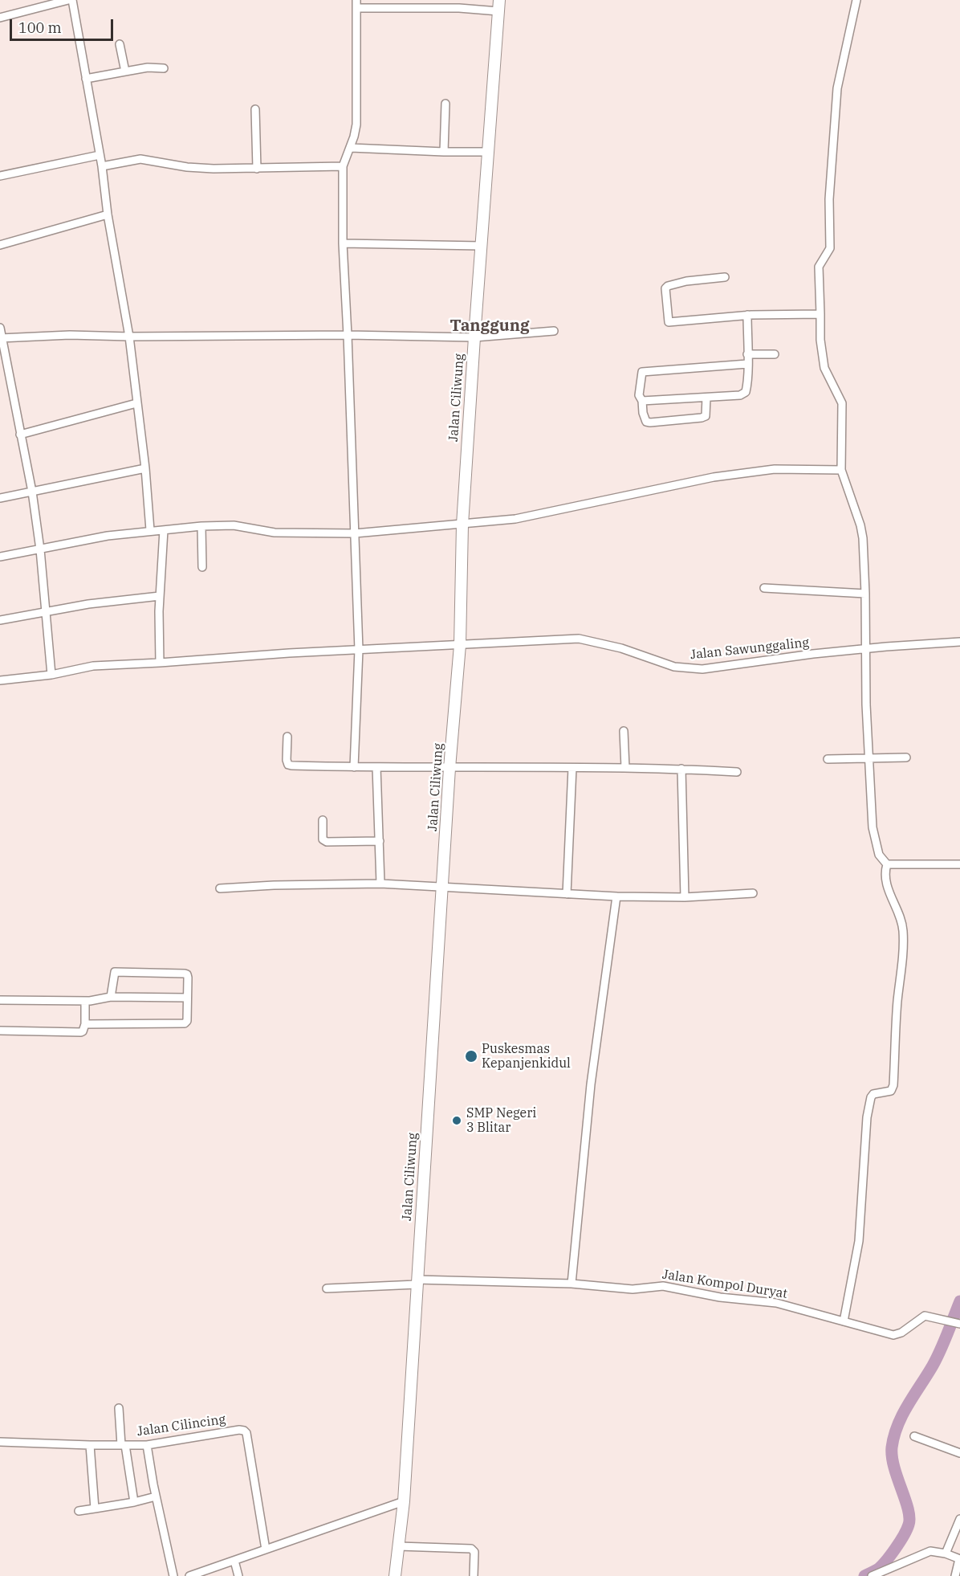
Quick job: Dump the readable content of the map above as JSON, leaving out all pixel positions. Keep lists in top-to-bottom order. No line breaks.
{"streets":{"main road":["Jalan Ciliwung"],"street":["Jalan Sawunggaling","Jalan Kompol Duryat","Jalan Cilincing"]},"crossings":[["Jalan Ciliwung","Jalan Sawunggaling"],["Jalan Ciliwung","Jalan Kompol Duryat"]],"districts":["Tanggung"],"places":["Puskesmas Kepanjenkidul","SMP Negeri 3 Blitar"],"scale_bar":"100 m"}
